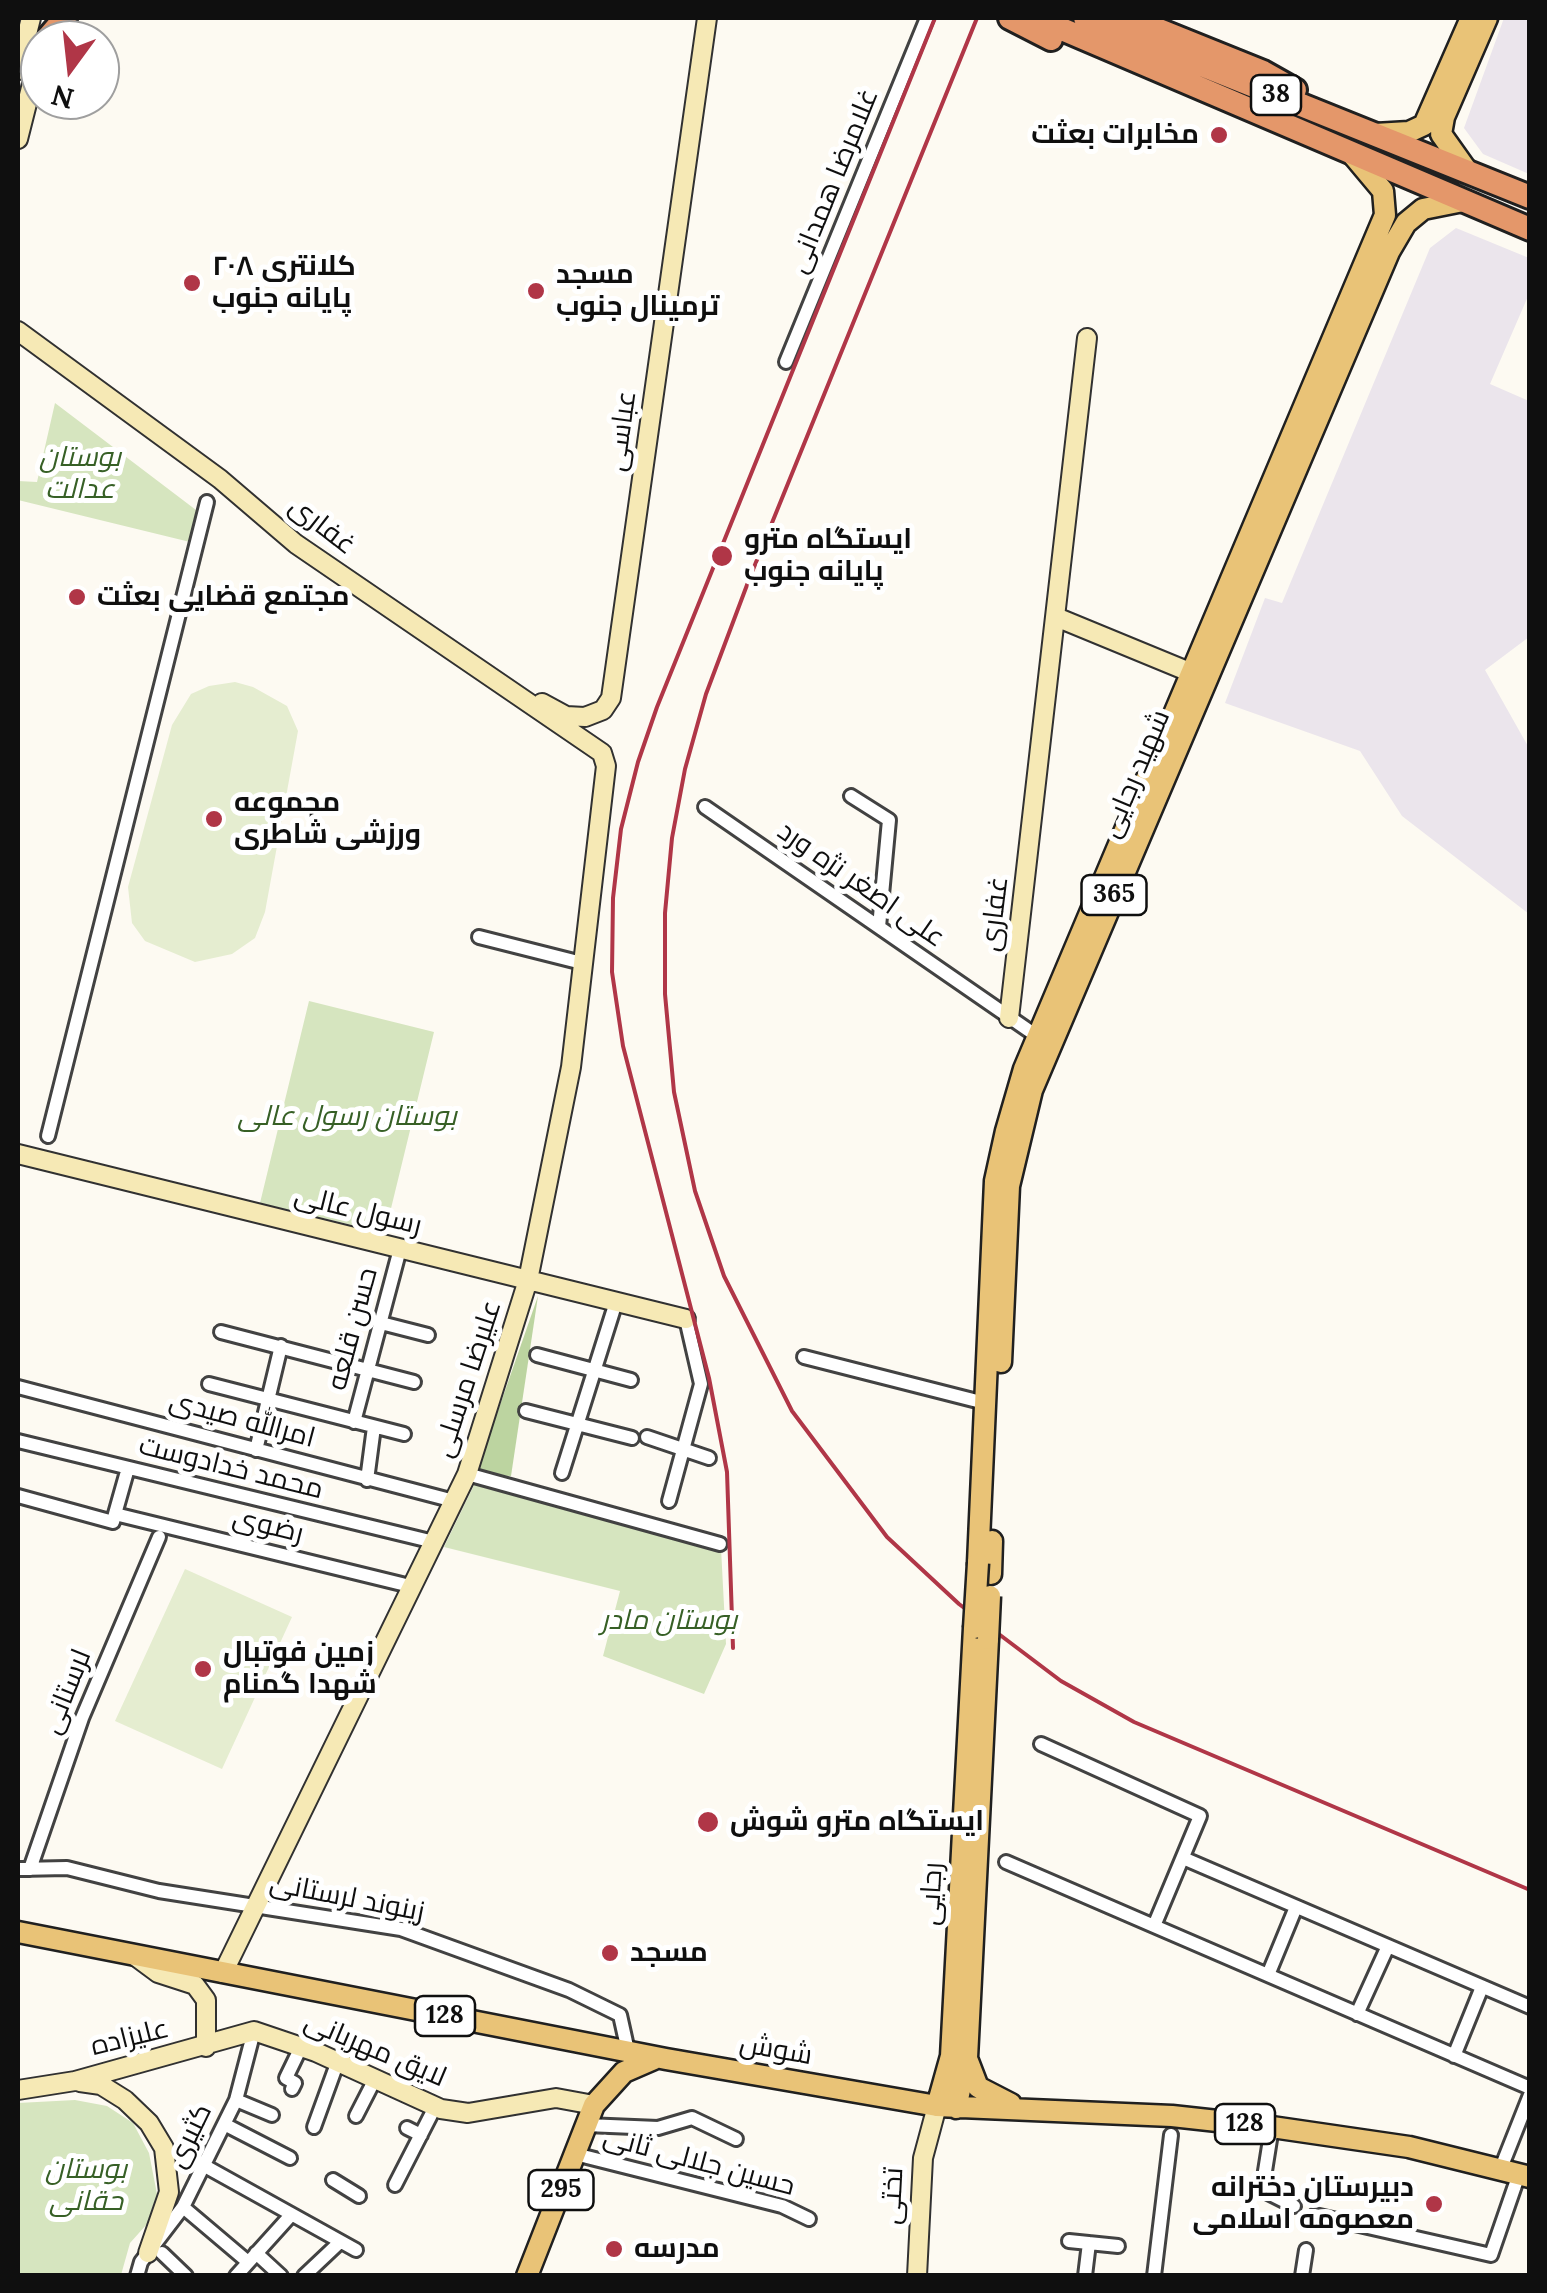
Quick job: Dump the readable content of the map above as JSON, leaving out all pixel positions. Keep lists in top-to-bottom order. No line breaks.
{"streets":{"highway":["38"],"main road":["شهید رجایی","365","رجایی","128","شوش","295"],"street":["غلامرضا همدانی","عباسی","غفاری","علی اصغر نژه ورد","رسول عالی","حسن قلعه","علیرضا مرسلی","امرالله صیدی","محمد خدادوست","رضوی","لرستانی","زینوند لرستانی","علیزاده","لایق مهربانی","کثیری","حسین جلالی ثانی","تختی"]},"crossings":[["38","365"],["عباسی","غفاری"],["غفاری","علی اصغر نژه ورد"],["غفاری","علیرضا مرسلی"],["شهید رجایی","علی اصغر نژه ورد"],["شهید رجایی","365"],["شهید رجایی","رجایی"],["365","رجایی"],["365","شوش"],["365","تختی"],["رسول عالی","حسن قلعه"],["رسول عالی","علیرضا مرسلی"],["علیرضا مرسلی","امرالله صیدی"],["علیرضا مرسلی","محمد خدادوست"],["علیرضا مرسلی","رضوی"],["علیرضا مرسلی","زینوند لرستانی"],["علیرضا مرسلی","شوش"],["لرستانی","زینوند لرستانی"],["زینوند لرستانی","شوش"],["علیزاده","لایق مهربانی"],["علیزاده","کثیری"],["لایق مهربانی","کثیری"],["لایق مهربانی","295"],["شوش","295"],["شوش","تختی"],["حسین جلالی ثانی","295"]],"parks":["بوستان عدالت","بوستان رسول عالی","بوستان مادر","بوستان حقانی"],"places":["مخابرات بعثت","کلانتری ۲۰۸ پایانه جنوب","مسجد ترمینال جنوب","ایستگاه مترو پایانه جنوب","مجتمع قضایی بعثت","مجموعه ورزشی شاطری","زمین فوتبال شهدا گمنام","ایستگاه مترو شوش","مسجد","دبیرستان دخترانه معصومه اسلامی","مدرسه"],"north":"bottom"}
